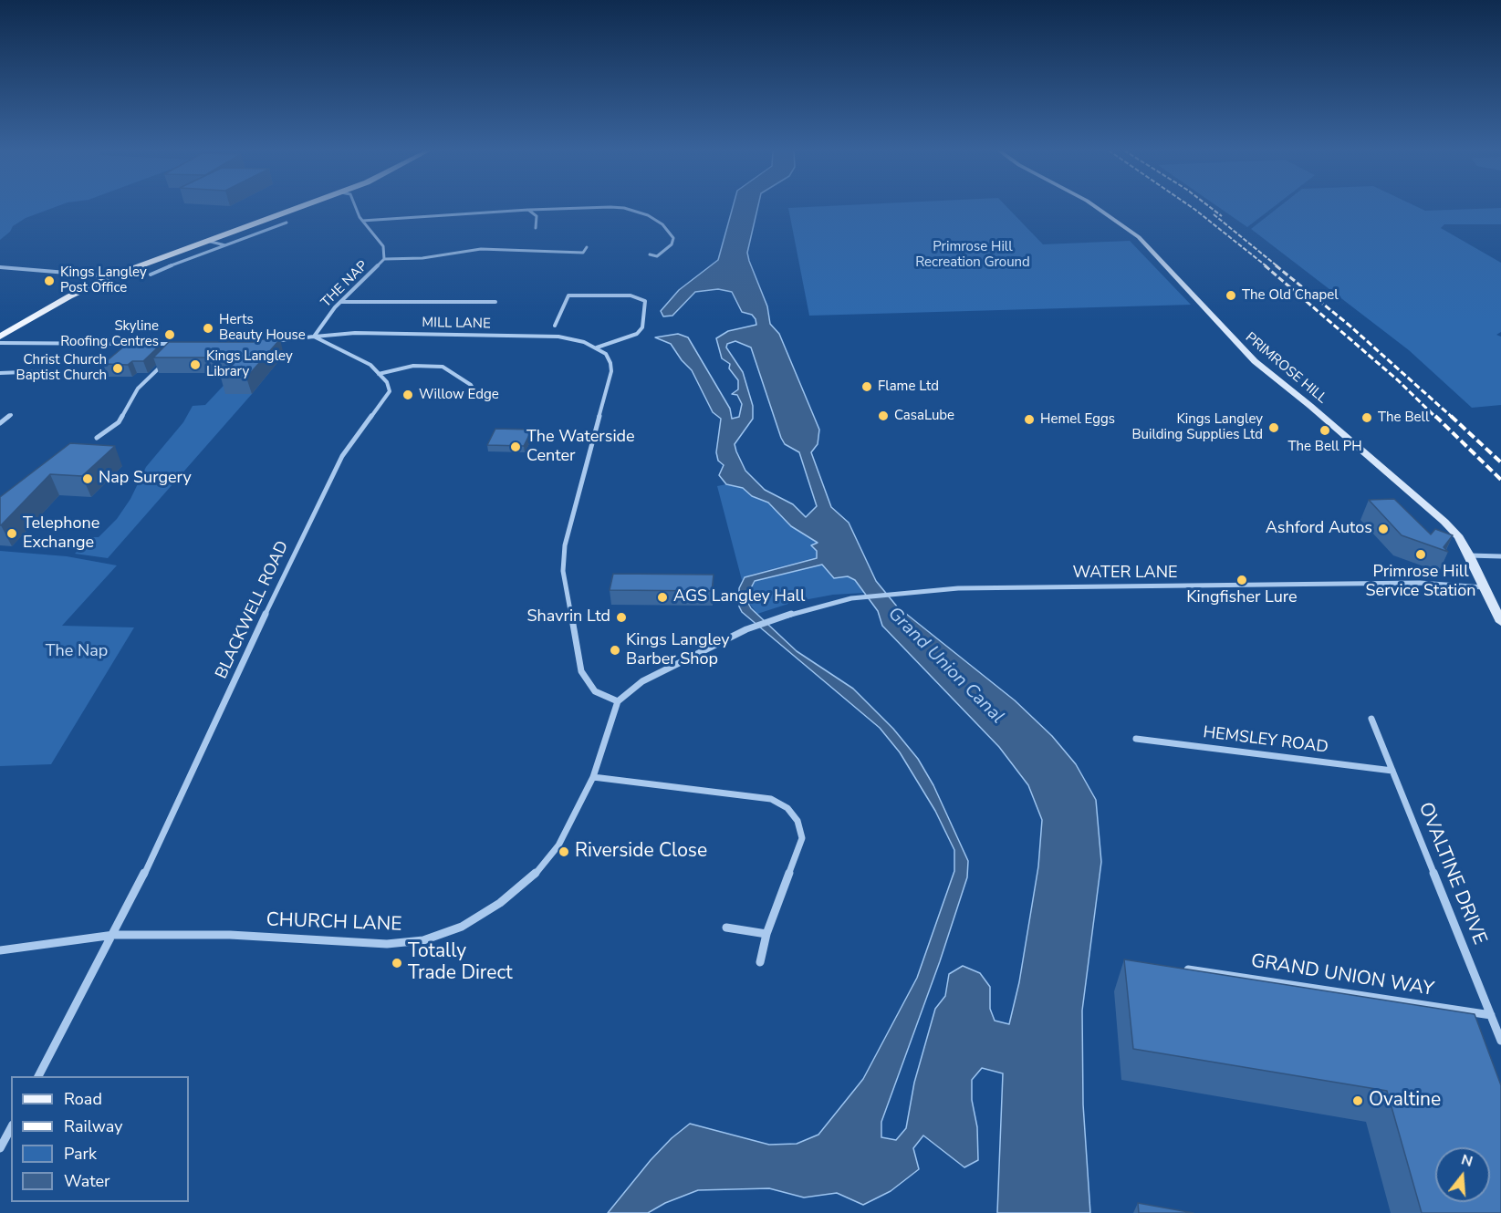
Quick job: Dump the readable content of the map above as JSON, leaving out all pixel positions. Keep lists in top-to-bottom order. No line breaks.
{"streets":{"street":["THE NAP","MILL LANE","PRIMROSE HILL","WATER LANE","BLACKWELL ROAD","HEMSLEY ROAD","OVALTINE DRIVE","CHURCH LANE","GRAND UNION WAY"]},"crossings":[["THE NAP","MILL LANE"],["PRIMROSE HILL","WATER LANE"],["WATER LANE","CHURCH LANE"],["BLACKWELL ROAD","CHURCH LANE"],["HEMSLEY ROAD","OVALTINE DRIVE"],["OVALTINE DRIVE","GRAND UNION WAY"]],"water":["Grand Union Canal"],"parks":["Primrose Hill Recreation Ground","The Nap"],"places":["Kings Langley Post Office","The Old Chapel","Herts Beauty House","Skyline Roofing Centres","Kings Langley Library","Christ Church Baptist Church","Flame Ltd","Willow Edge","CasaLube","The Bell","Hemel Eggs","Kings Langley Building Supplies Ltd","The Bell PH","The Waterside Center","Nap Surgery","Ashford Autos","Telephone Exchange","Primrose Hill Service Station","Kingfisher Lure","AGS Langley Hall","Shavrin Ltd","Kings Langley Barber Shop","Riverside Close","Totally Trade Direct","Ovaltine"],"legend":["Road","Railway","Park","Water"],"north":"top"}
